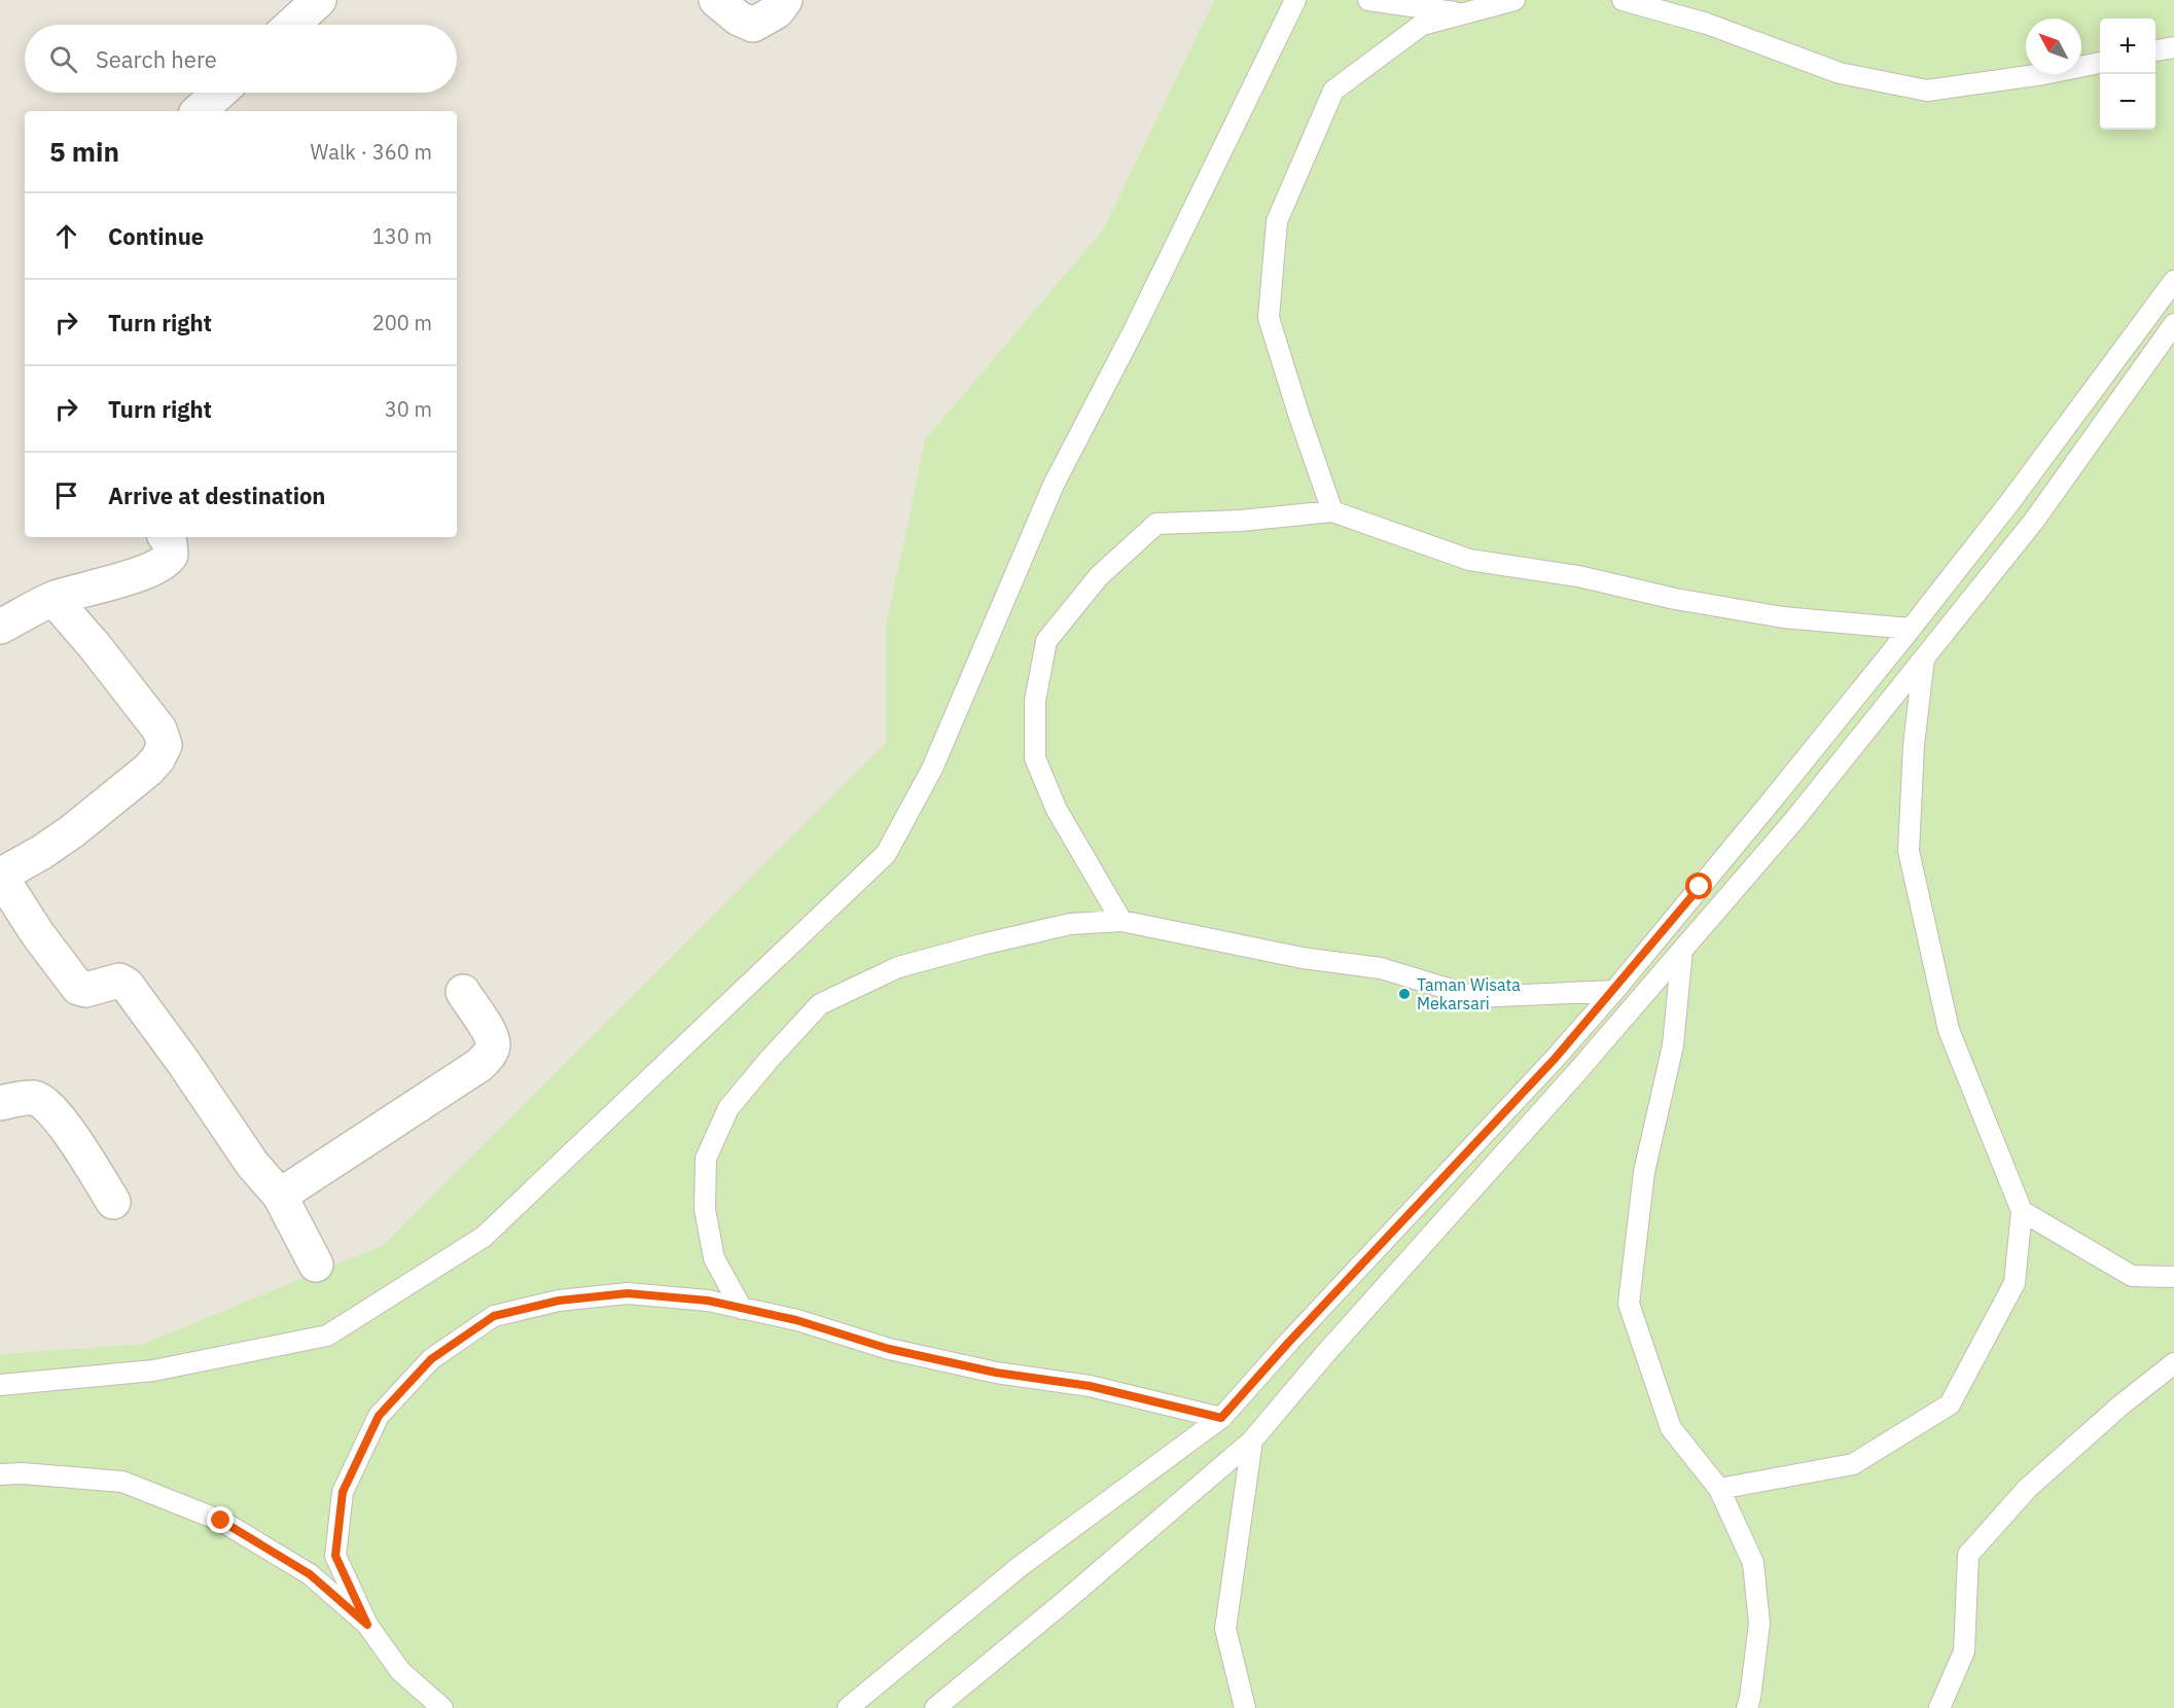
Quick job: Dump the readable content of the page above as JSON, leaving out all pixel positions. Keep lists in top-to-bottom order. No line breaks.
{"places":["Taman Wisata Mekarsari"],"north":"top left","page":{"map_buttons":["+","−"],"search":"Search here","heading":["5 min","Walk · 360 m"],"list":[["Continue","130 m"],["Turn right","200 m"],["Turn right","30 m"],"Arrive at destination"]}}
